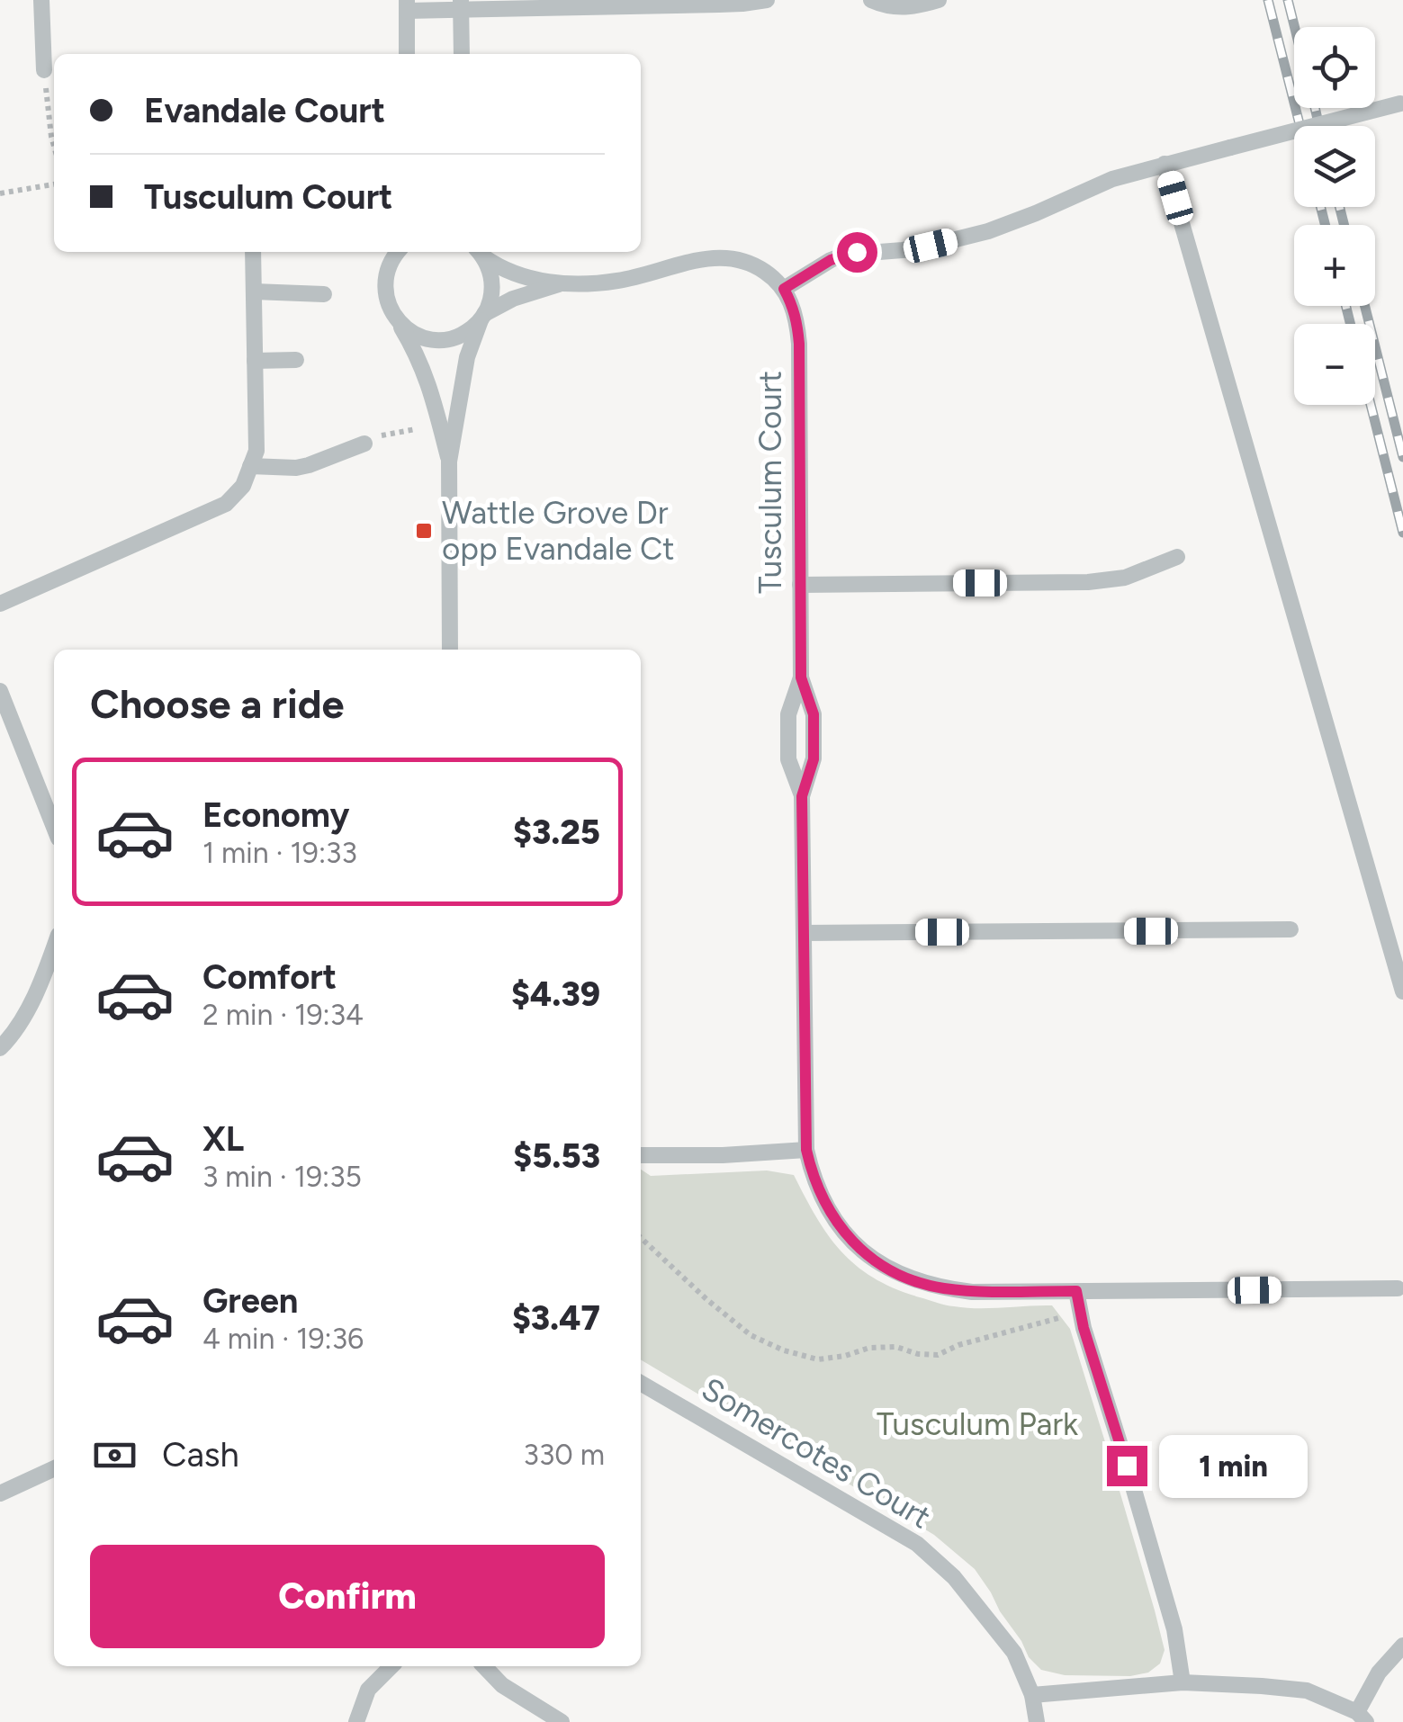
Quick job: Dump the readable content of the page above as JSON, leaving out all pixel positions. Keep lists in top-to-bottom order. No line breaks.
{"streets":{"street":["Tusculum Court","Somercotes Court"]},"parks":["Tusculum Park"],"places":{"transit":["Wattle Grove Dr opp Evandale Ct"]},"page":{"map_buttons":["+","−"],"banner":["Evandale Court","Tusculum Court"],"heading":"Choose a ride","list":[{"name":"Economy","note":"1 min · 19:33","value":"$3.25"},{"name":"Comfort","note":"2 min · 19:34","value":"$4.39"},{"name":"XL","note":"3 min · 19:35","value":"$5.53"},{"name":"Green","note":"4 min · 19:36","value":"$3.47"}],"pay":["Cash","330 m"],"bubble":"1 min","buttons":"Confirm"}}
